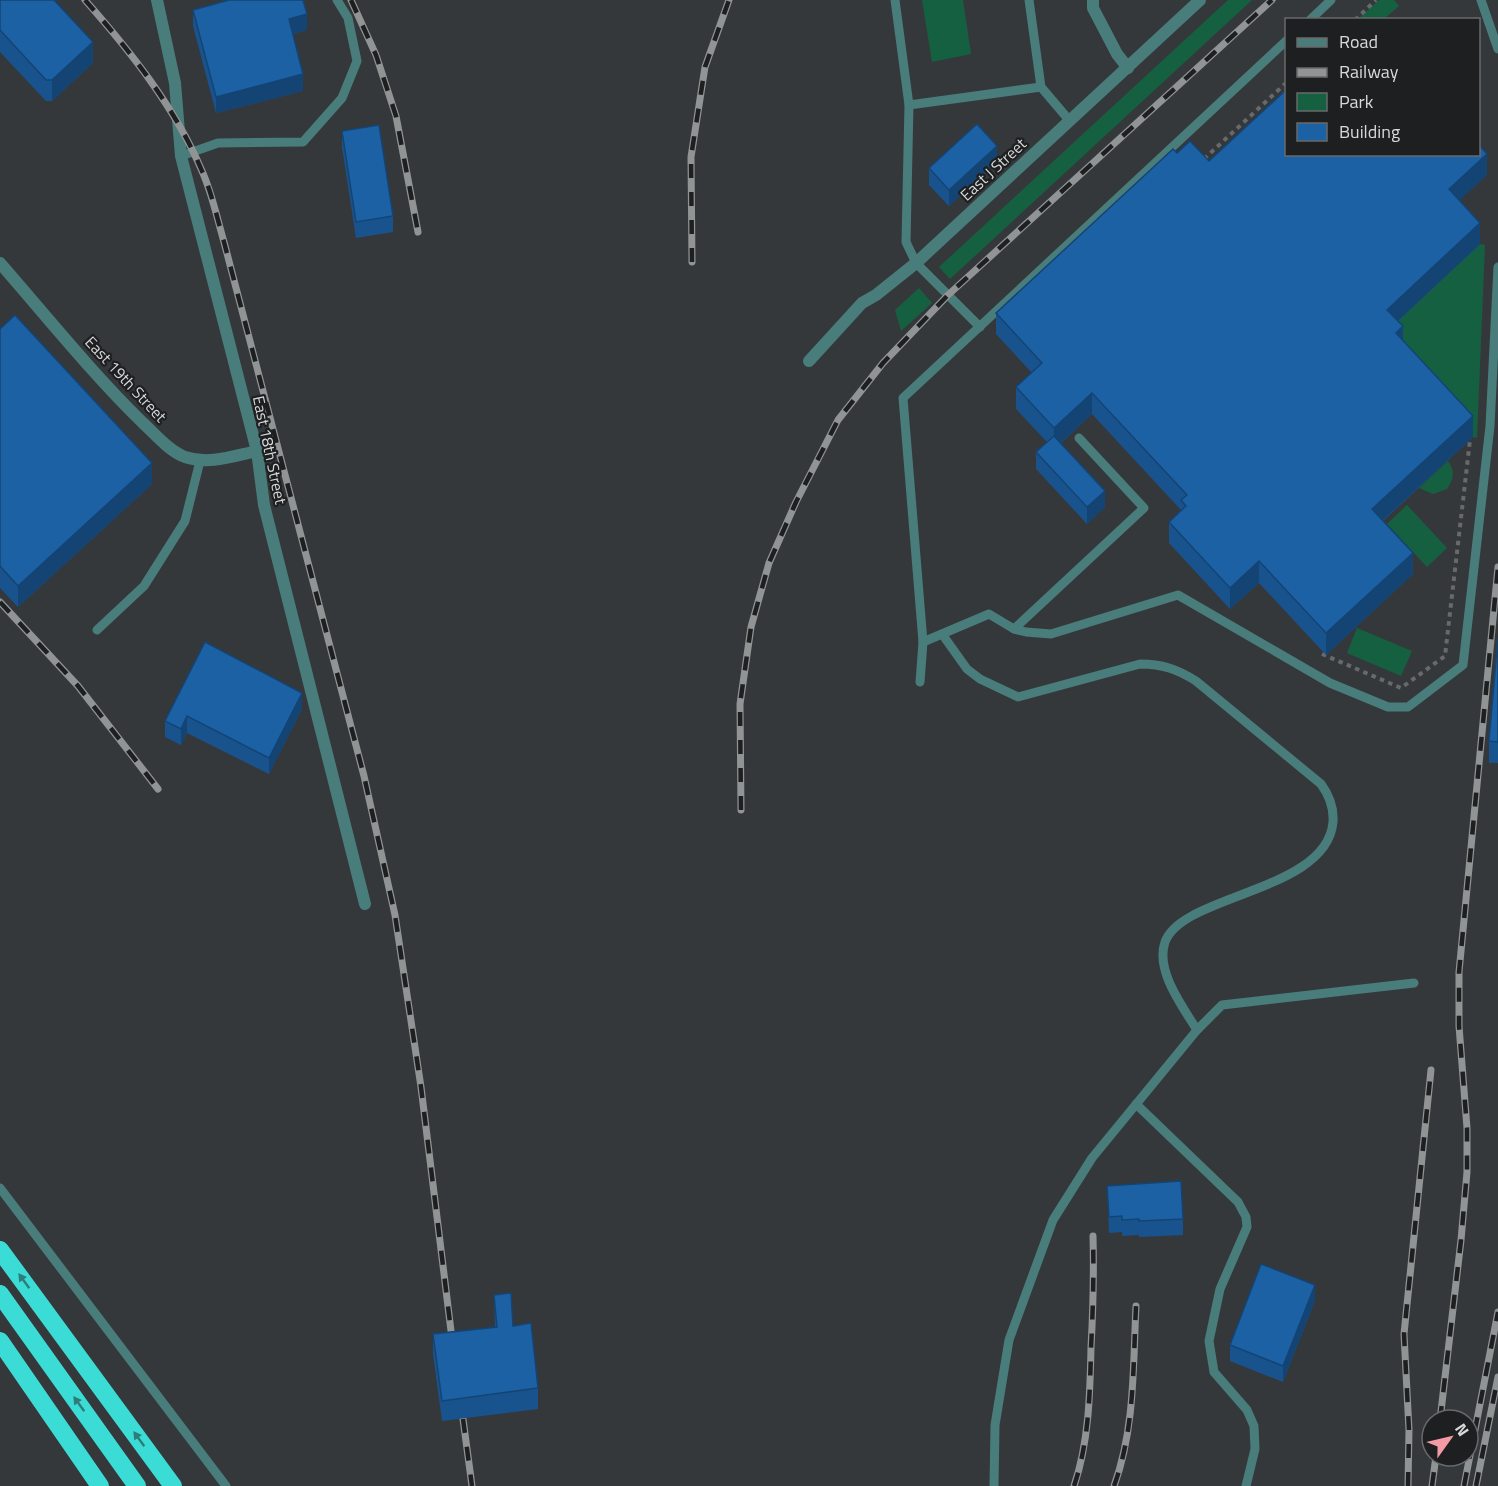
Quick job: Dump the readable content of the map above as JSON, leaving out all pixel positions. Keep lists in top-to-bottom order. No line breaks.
{"streets":{"street":["East J Street","East 19th Street","East 18th Street"]},"crossings":[["East 19th Street","East 18th Street"]],"legend":["Road","Railway","Park","Building"],"north":"top right"}
